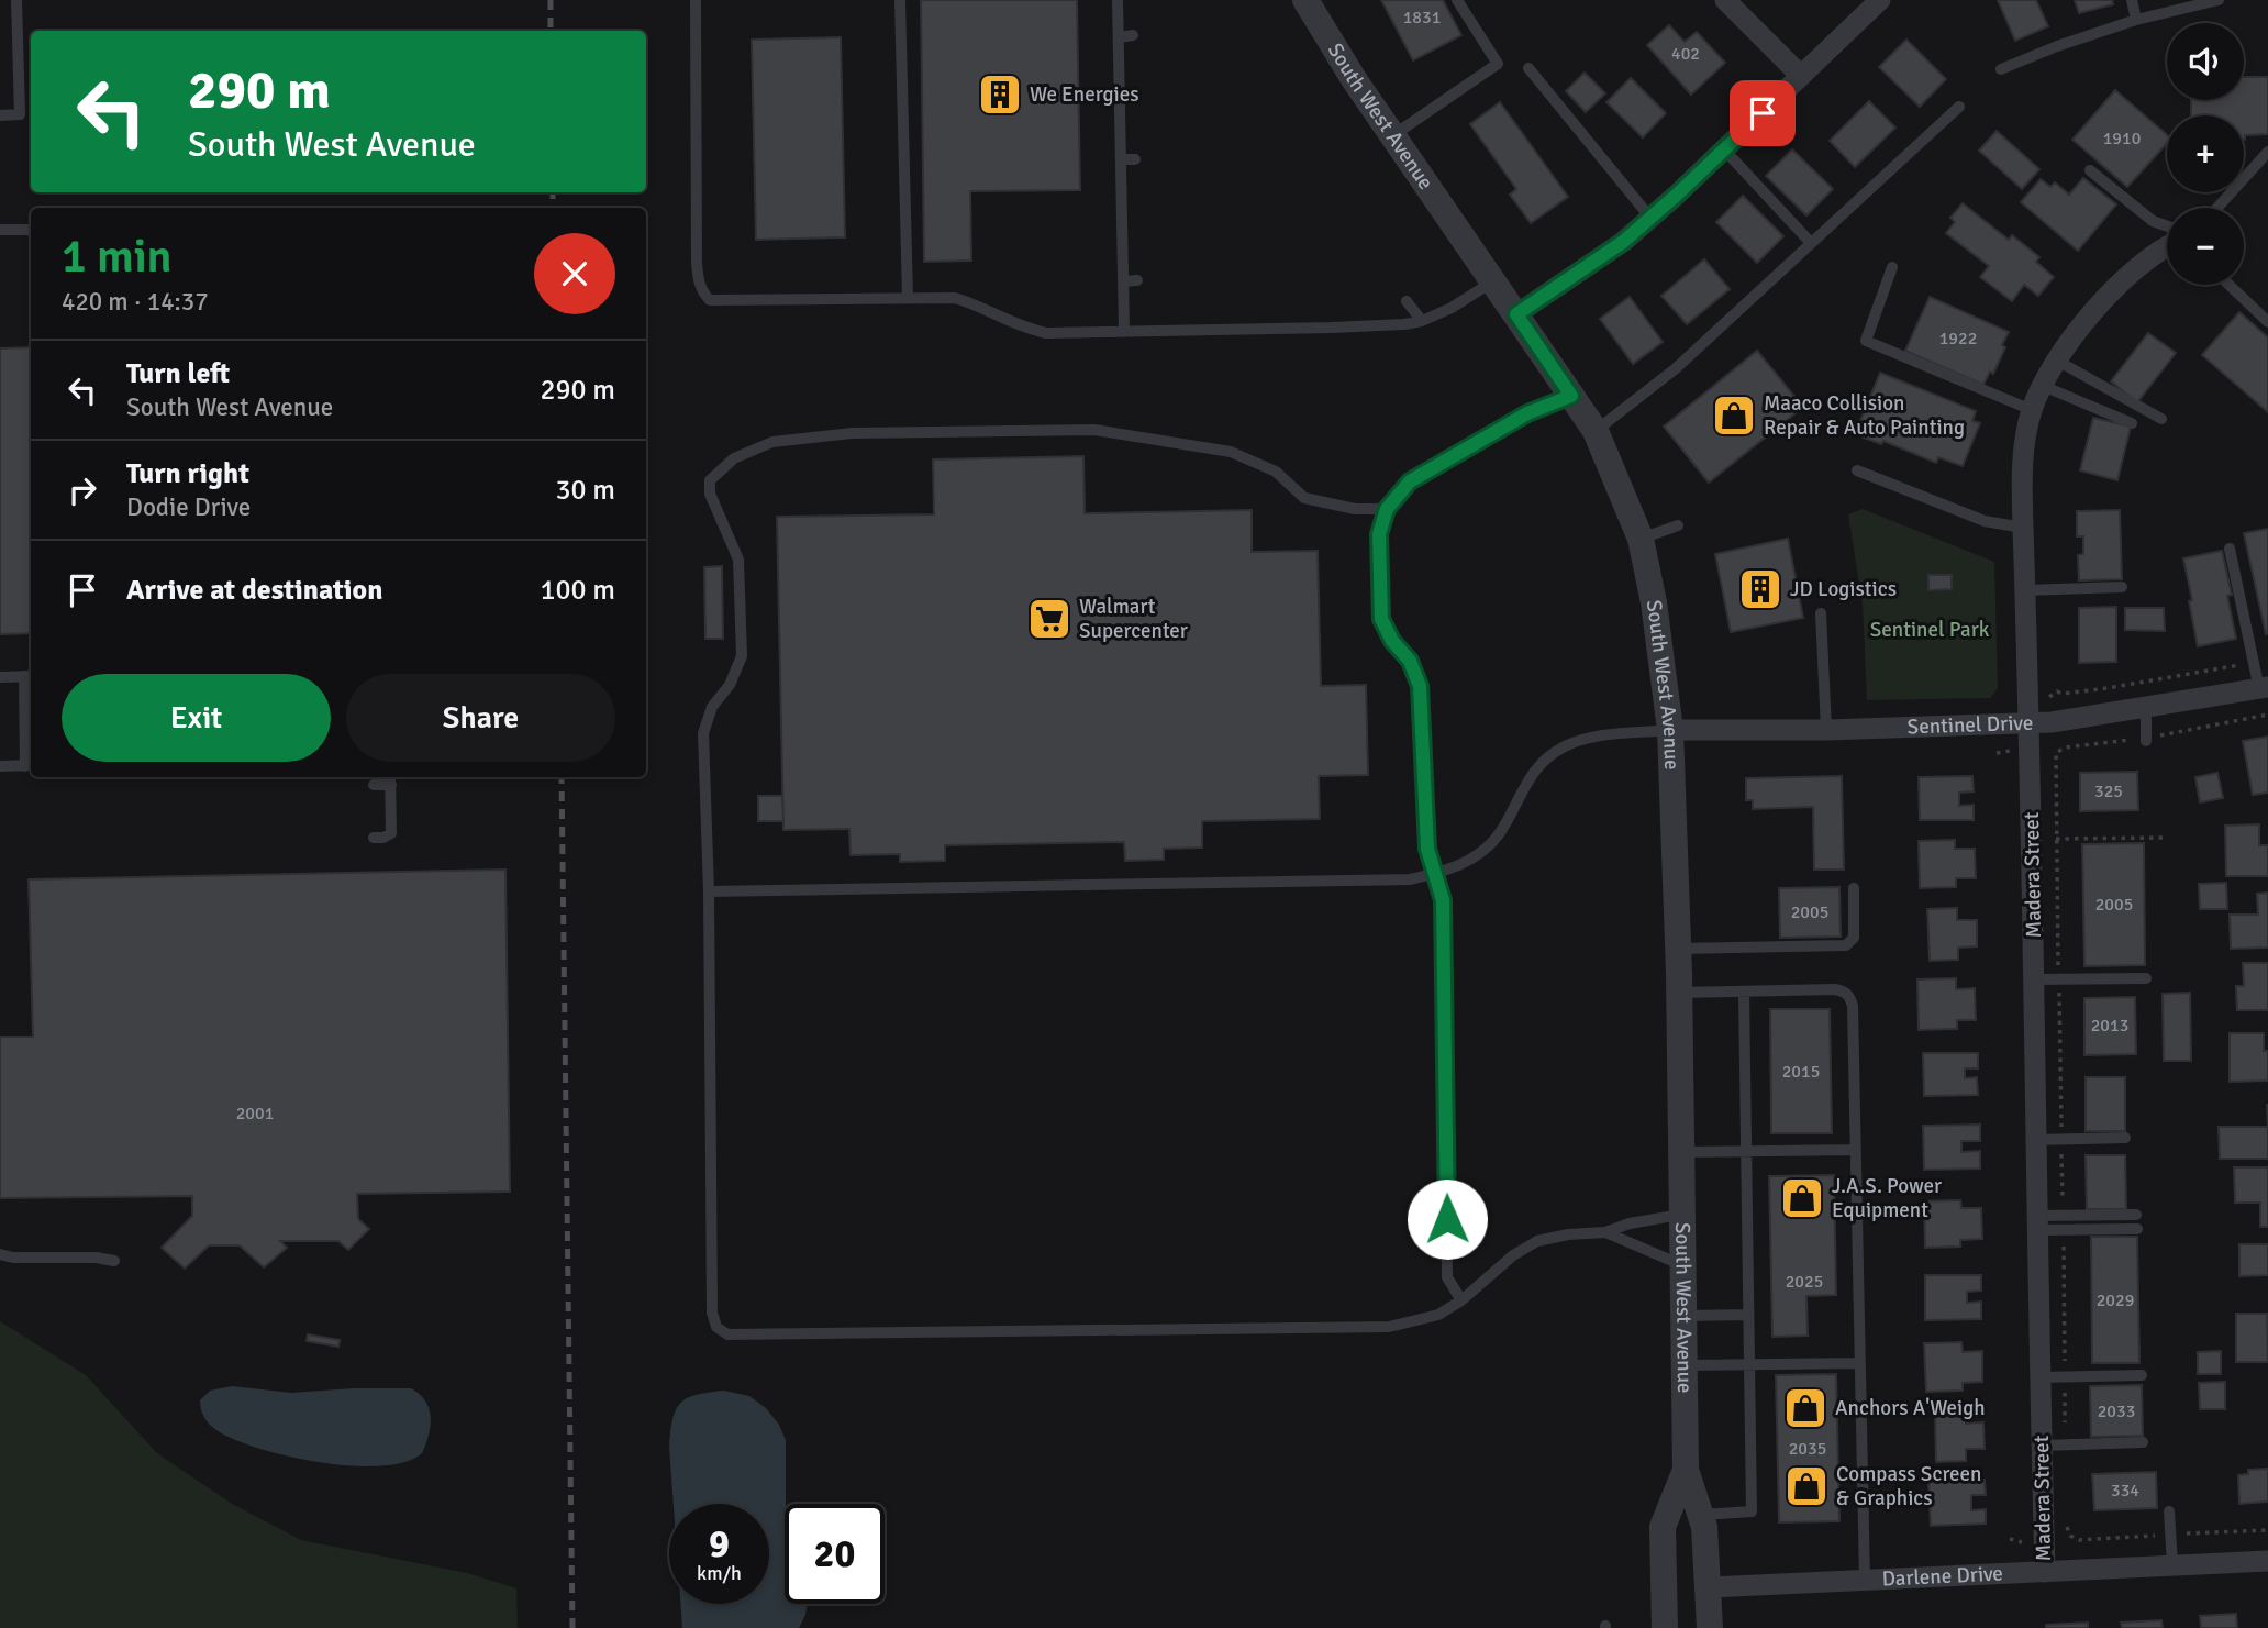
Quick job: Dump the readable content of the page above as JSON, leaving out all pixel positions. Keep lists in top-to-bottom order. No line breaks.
{"streets":{"street":["South West Avenue","Sentinel Drive","Madera Street","Darlene Drive"]},"crossings":[["South West Avenue","Sentinel Drive"],["South West Avenue","Darlene Drive"],["Sentinel Drive","Madera Street"],["Madera Street","Darlene Drive"]],"parks":["Sentinel Park"],"places":{"building":["We Energies","JD Logistics"],"shop":["Maaco Collision Repair & Auto Painting","J.A.S. Power Equipment","Anchors A'Weigh","Compass Screen & Graphics"],"supermarket":["Walmart Supercenter"]},"house_numbers":["1831","402","1910","1922","325","2005","2005","2013","2015","2001","2025","2029","2033","2035","334"],"page":{"map_buttons":["+","−"],"turn":["290 m","South West Avenue"],"heading":["1 min","420 m · 14:37"],"list":[{"name":"Turn left","note":"South West Avenue","value":"290 m"},{"name":"Turn right","note":"Dodie Drive","value":"30 m"},{"name":"Arrive at destination","value":"100 m"}],"buttons":["Exit","Share"],"speed":"9 km/h","limit":"20"}}
